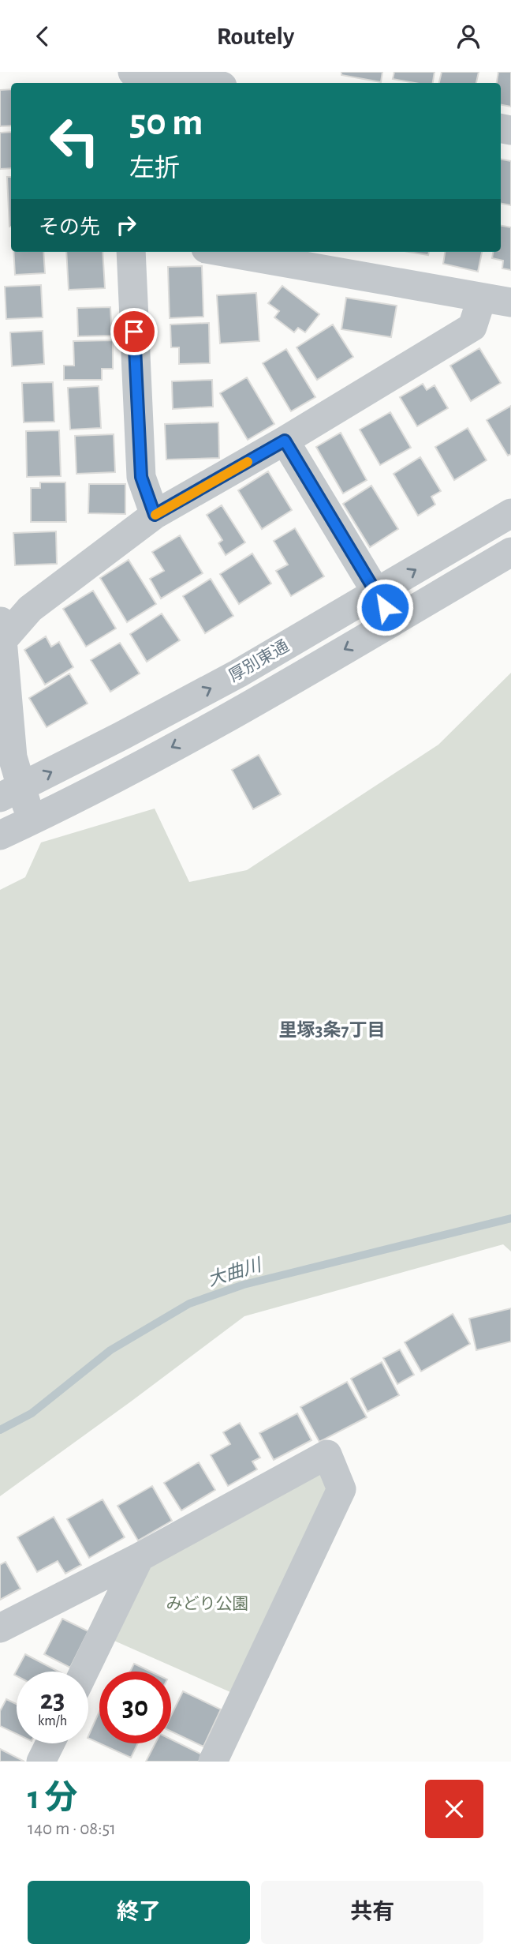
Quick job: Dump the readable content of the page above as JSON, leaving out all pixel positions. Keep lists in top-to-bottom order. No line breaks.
{"streets":{"street":["厚別東通"]},"districts":["里塚3条7丁目"],"water":["大曲川"],"parks":["みどり公園"],"page":{"header":"Routely","turn":["50 m","左折"],"then":"その先","speed":"23 km/h","limit":"30","heading":["1 分","140 m · 08:51"],"buttons":["終了","共有"]}}
